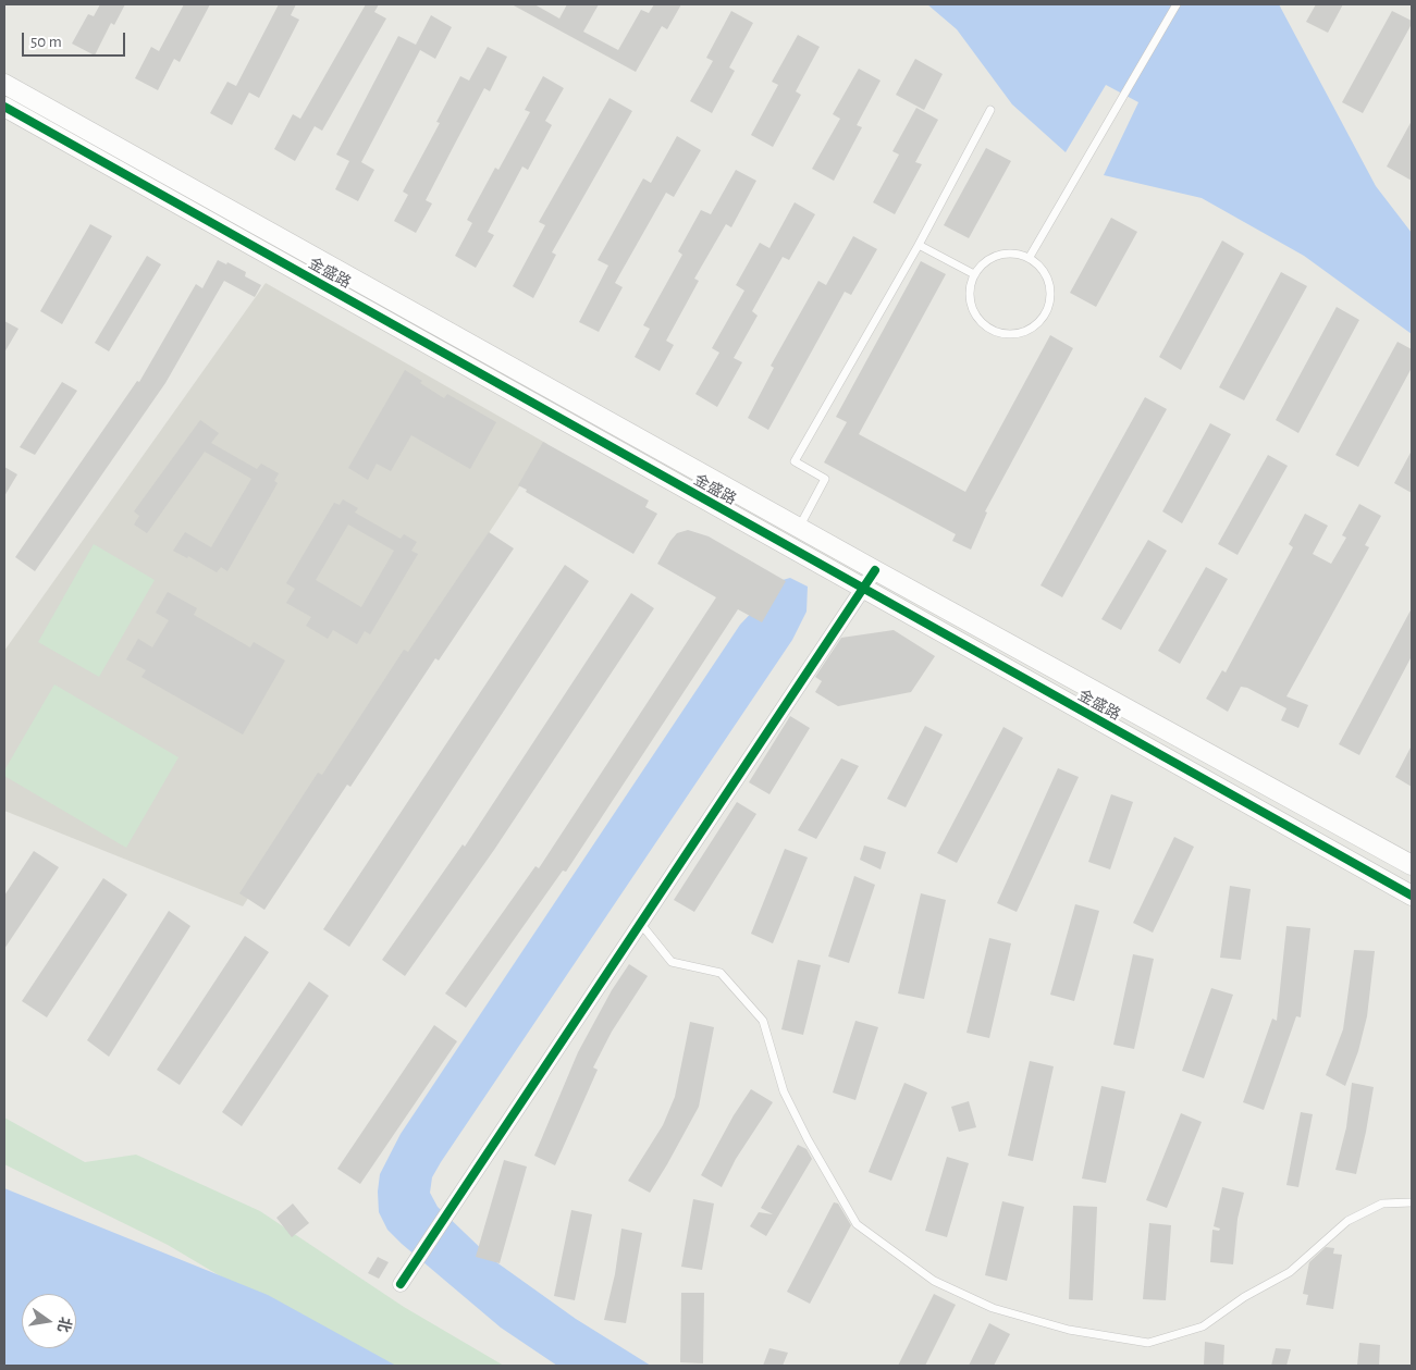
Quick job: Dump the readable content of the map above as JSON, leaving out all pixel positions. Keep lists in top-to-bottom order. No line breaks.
{"streets":{"street":["金盛路"]},"scale_bar":"50 m","north":"right"}
